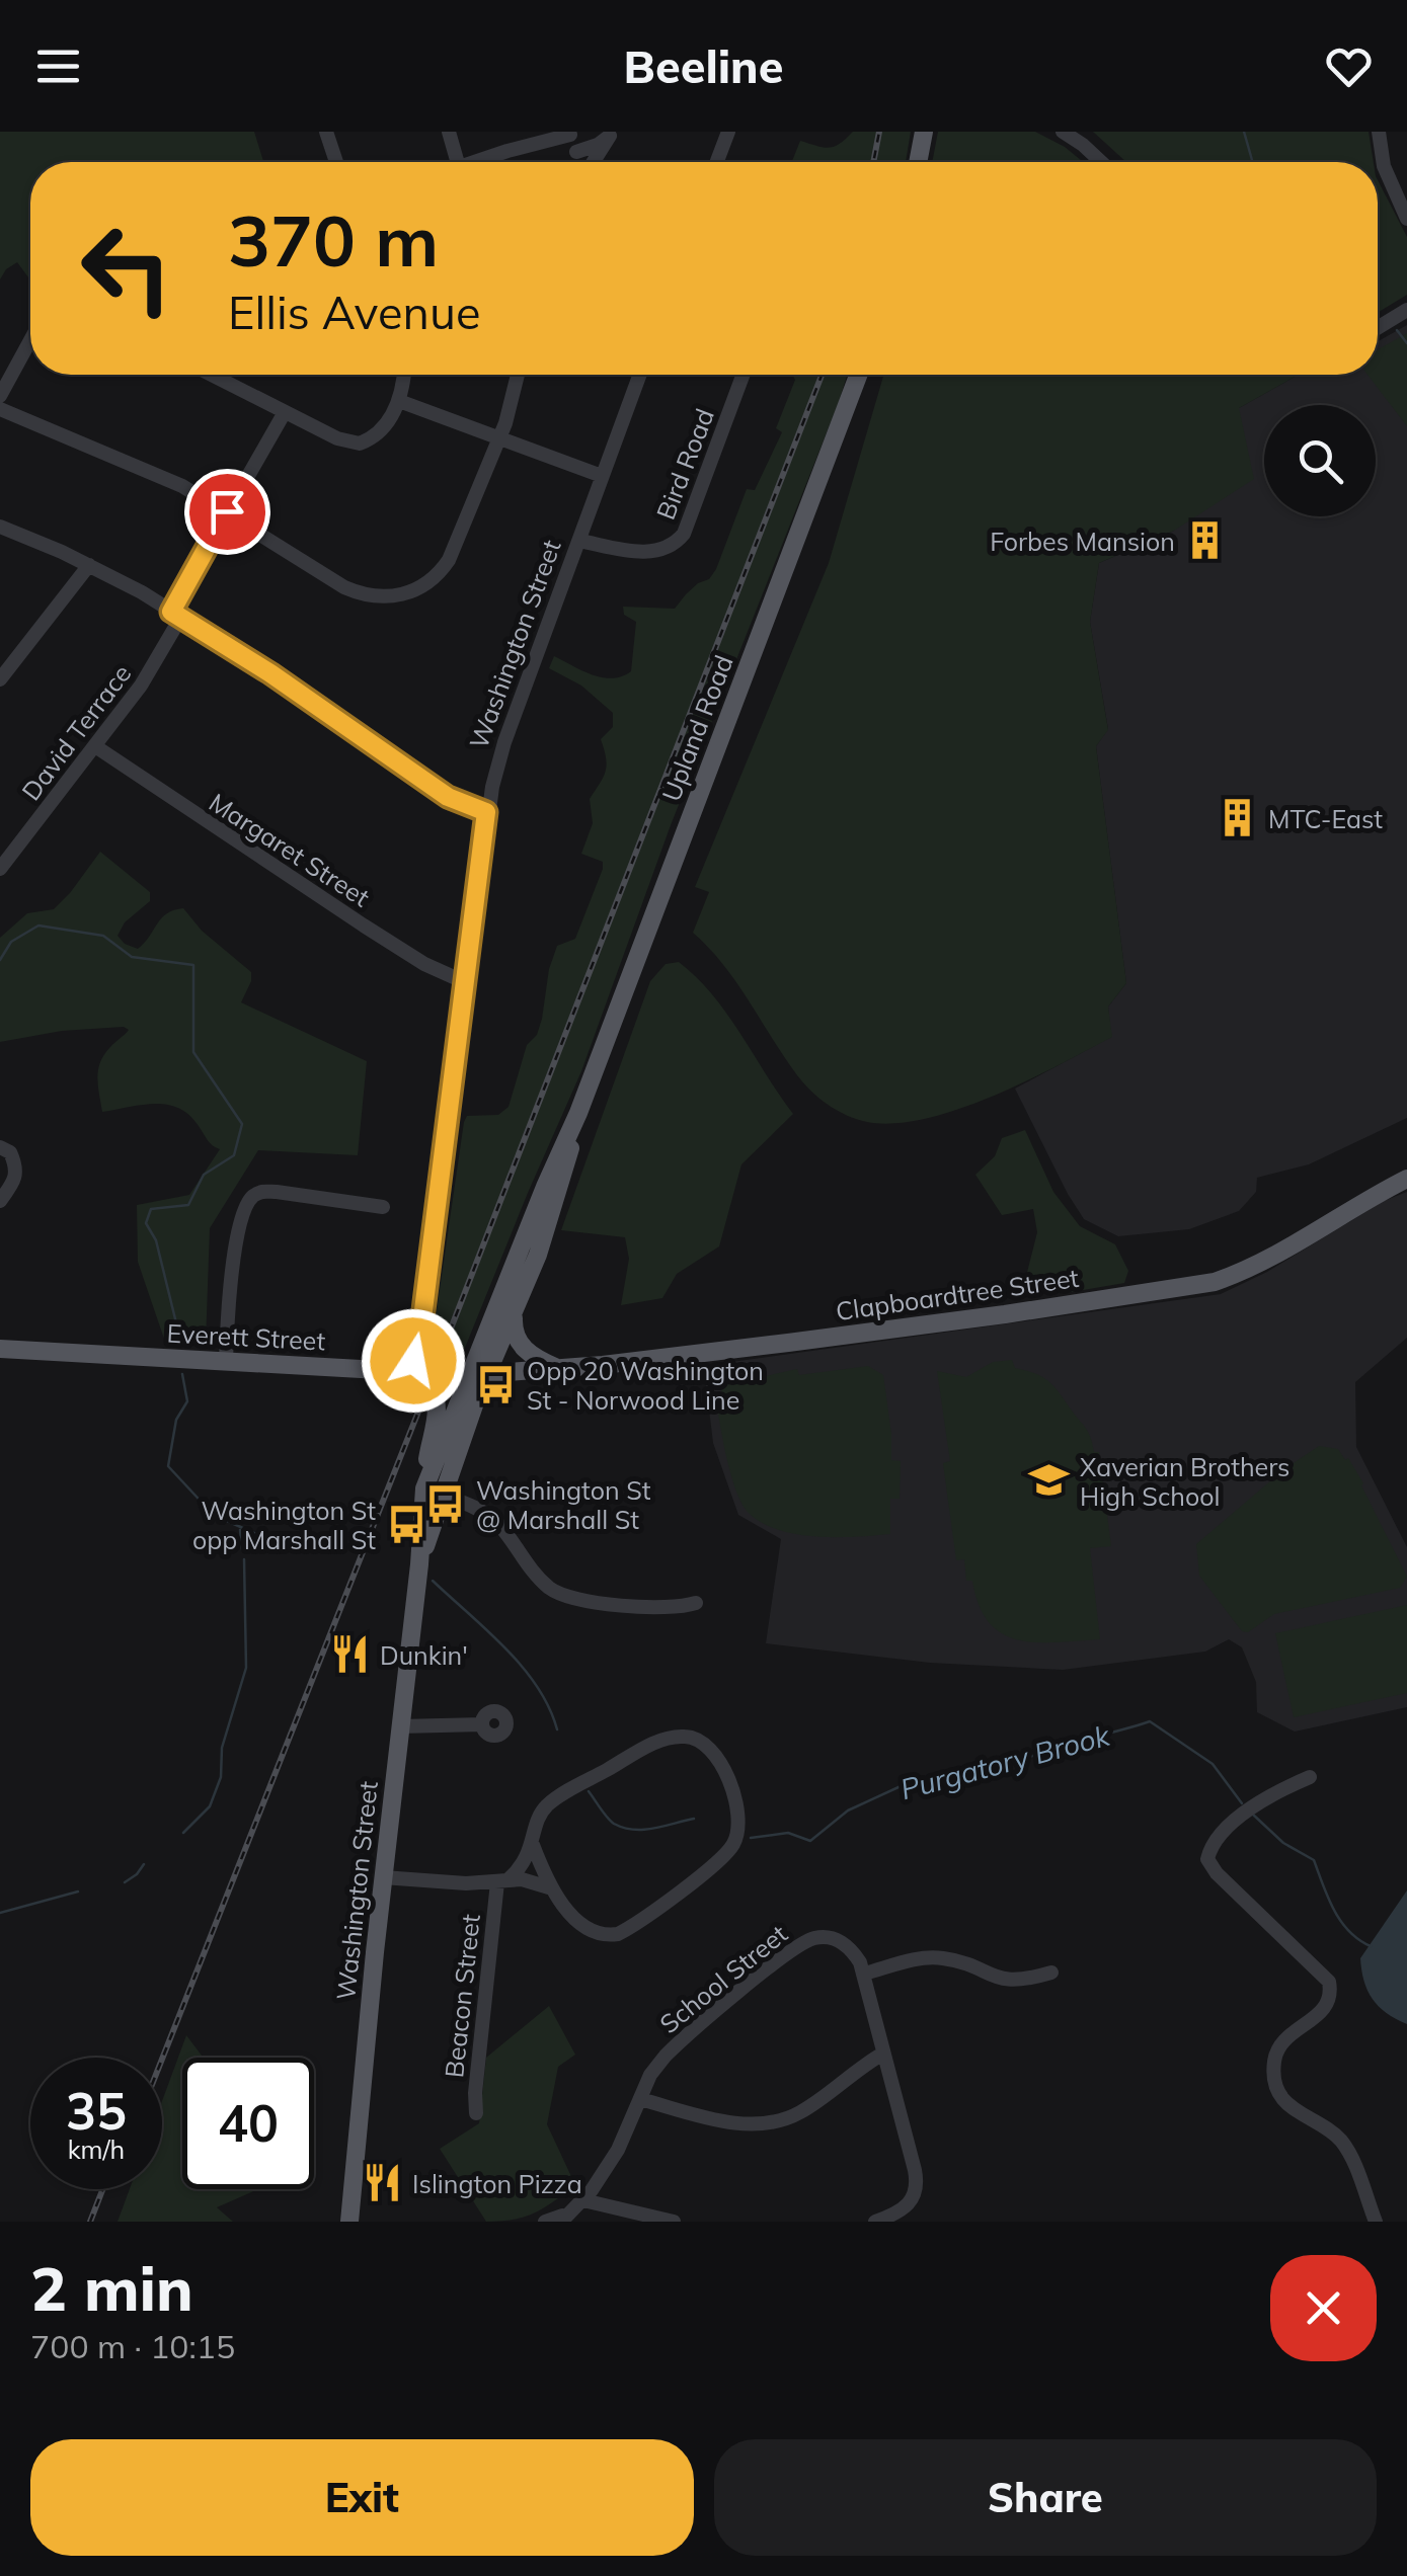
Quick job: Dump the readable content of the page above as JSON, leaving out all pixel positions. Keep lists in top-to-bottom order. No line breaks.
{"streets":{"main road":["Washington Street","Upland Road","Clapboardtree Street","Everett Street"],"street":["Bird Road","David Terrace","Margaret Street","School Street","Beacon Street"]},"crossings":[["Bird Road","Washington Street"],["Washington Street","Upland Road"],["Washington Street","Margaret Street"],["Washington Street","Clapboardtree Street"],["Washington Street","Everett Street"],["Upland Road","Clapboardtree Street"],["Upland Road","Everett Street"],["David Terrace","Margaret Street"],["Clapboardtree Street","Everett Street"]],"water":["Purgatory Brook"],"places":{"building":["Forbes Mansion","MTC-East"],"bus stop":["Opp 20 Washington St - Norwood Line","Washington St @ Marshall St","Washington St opp Marshall St"],"school or university":["Xaverian Brothers High School"],"restaurant":["Dunkin'","Islington Pizza"]},"page":{"header":"Beeline","turn":["370 m","Ellis Avenue"],"speed":"35 km/h","limit":"40","heading":["2 min","700 m · 10:15"],"buttons":["Exit","Share"]}}
